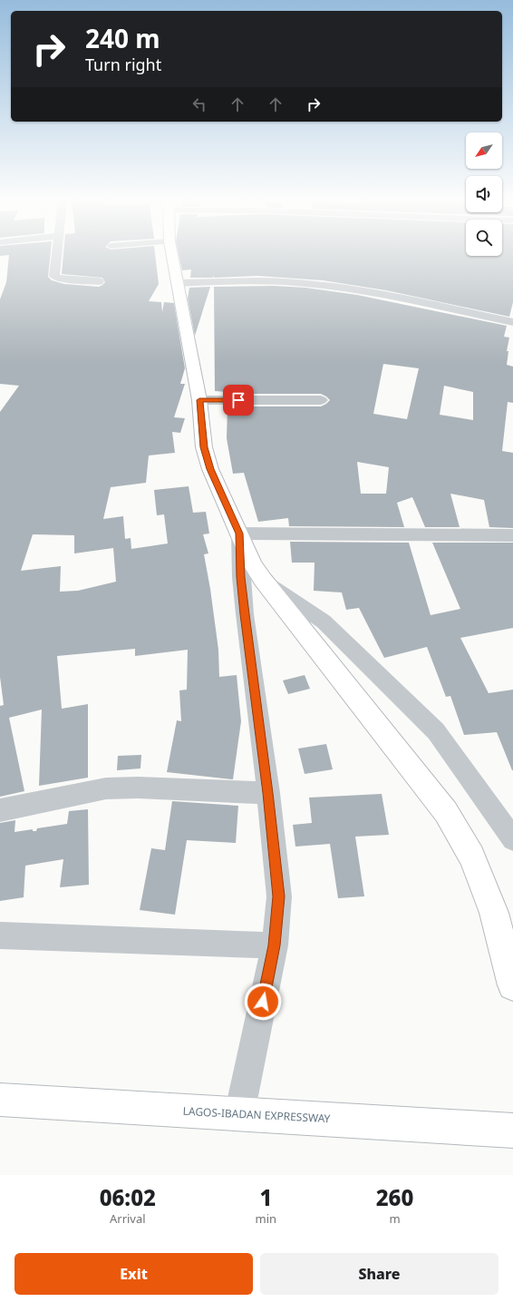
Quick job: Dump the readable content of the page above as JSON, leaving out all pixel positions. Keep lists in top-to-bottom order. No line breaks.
{"streets":{"main road":["LAGOS-IBADAN EXPRESSWAY"]},"north":"bottom left","page":{"turn":["240 m","Turn right"],"eta":["06:02","Arrival","1","min","260","m"],"buttons":["Exit","Share"]}}
